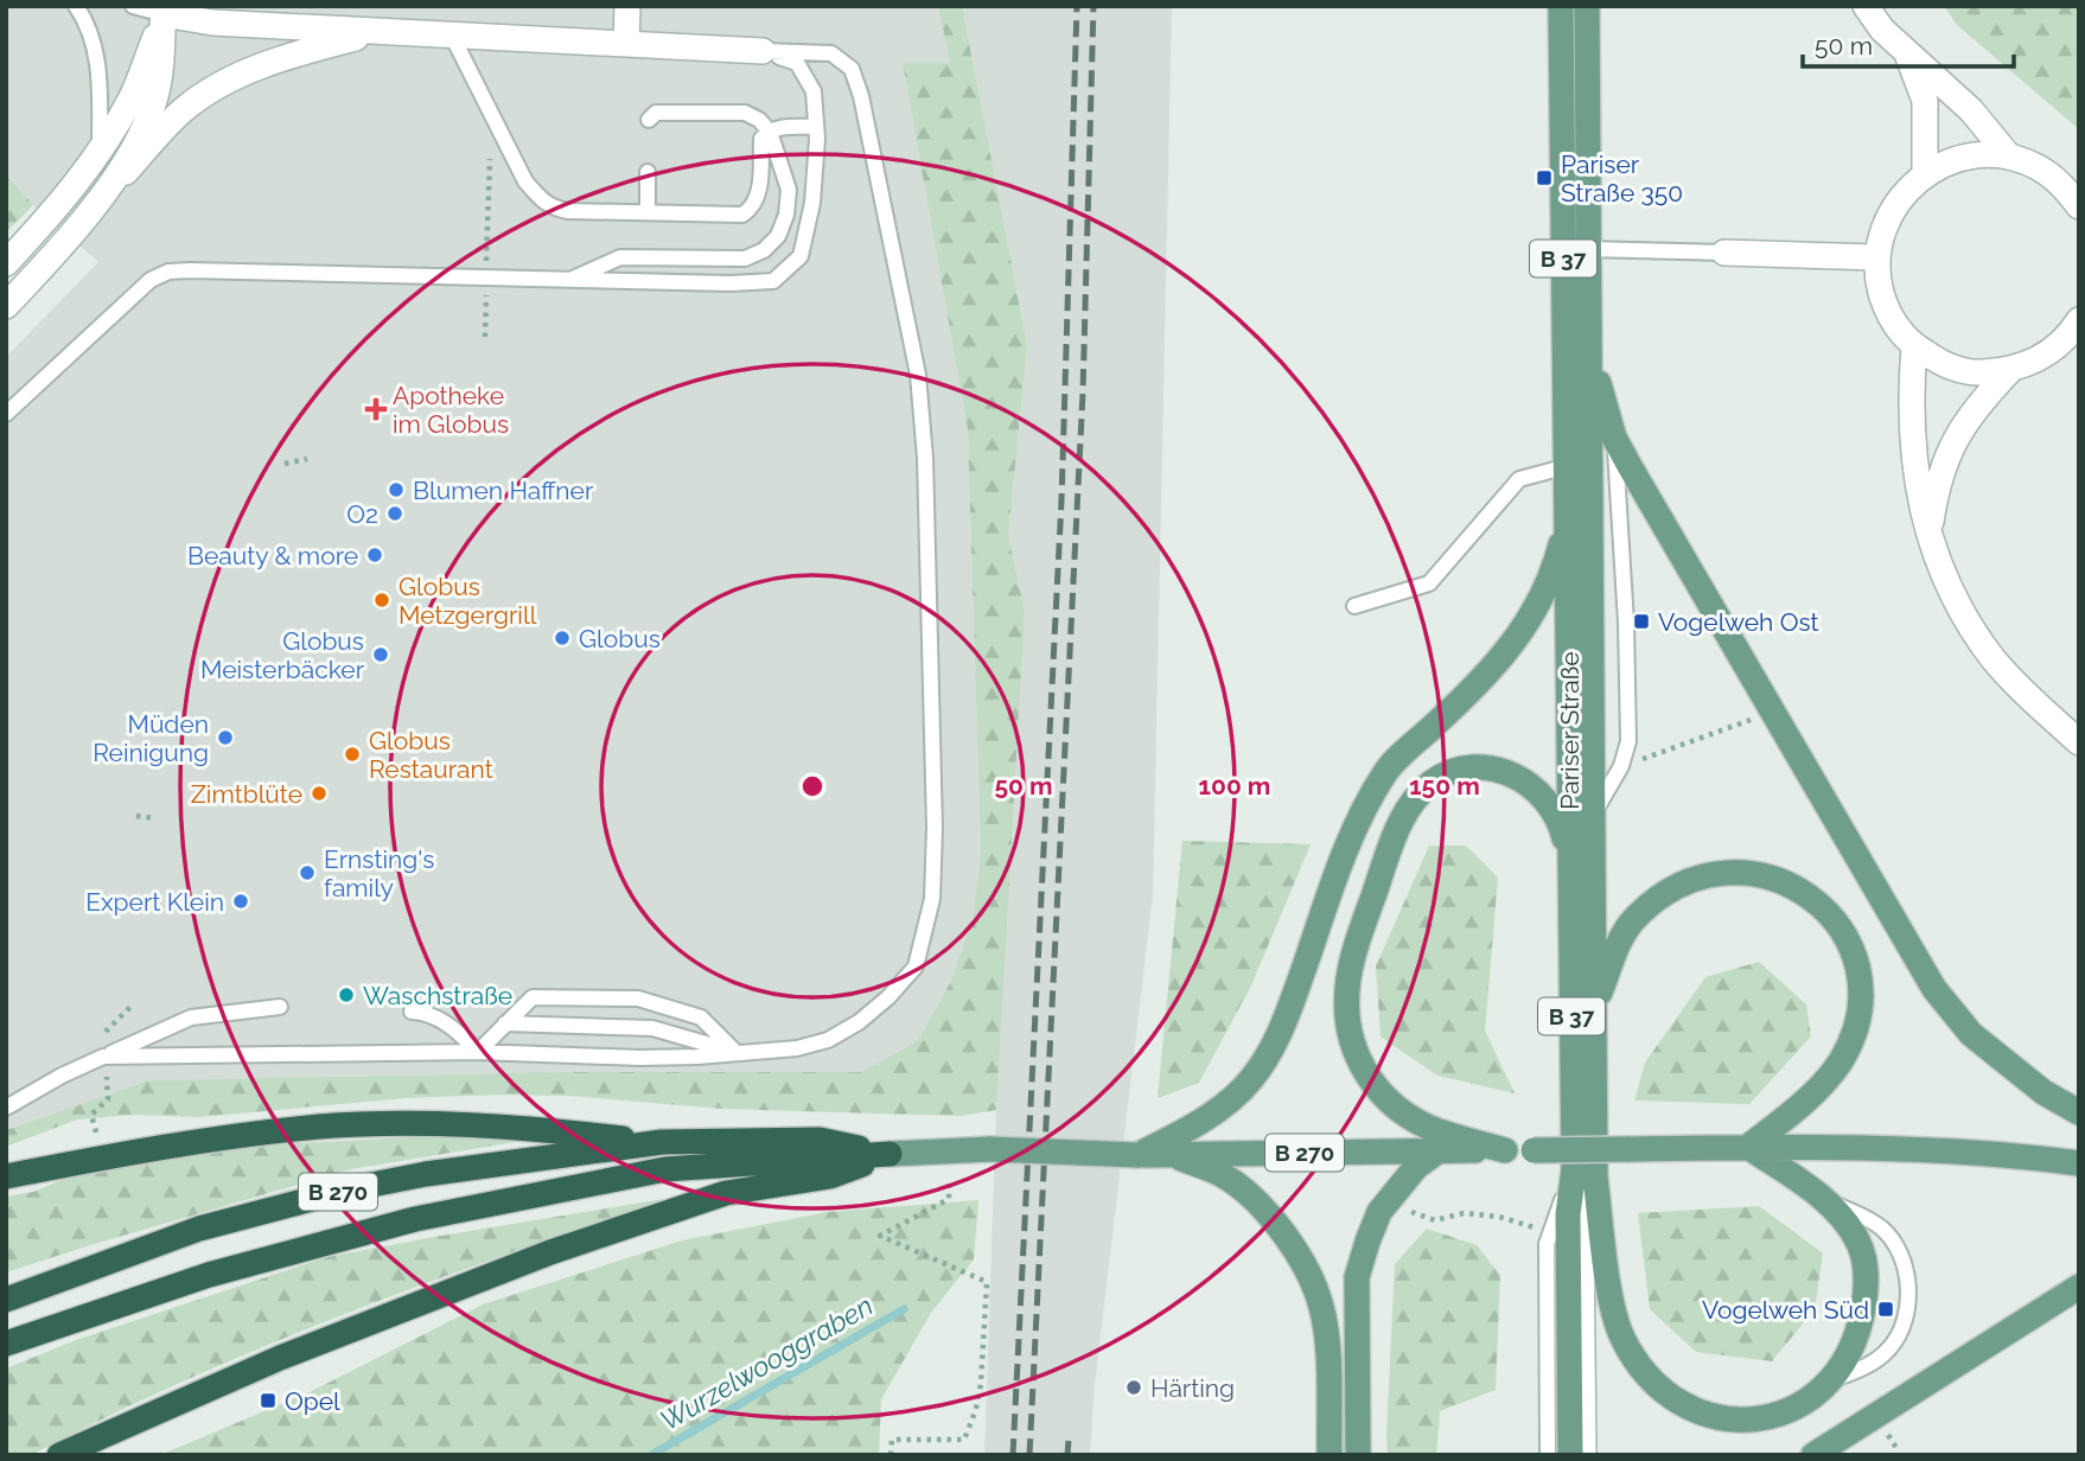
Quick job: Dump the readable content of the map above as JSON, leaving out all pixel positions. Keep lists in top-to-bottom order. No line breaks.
{"streets":{"highway":["B 270"],"main road":["B 37","Pariser Straße"]},"water":["Wurzelwooggraben"],"places":{"transit":["Pariser Straße 350","Vogelweh Ost","Vogelweh Süd","Opel"],"health":["Apotheke im Globus"],"other":["Blumen Haffner","O2","Beauty & more","Globus Metzgergrill","Globus","Globus Meisterbäcker","Müden Reinigung","Globus Restaurant","Zimtblüte","Ernsting's family","Expert Klein","Waschstraße","Härting"]},"scale_bar":"50 m","rings":["50 m","100 m","150 m"]}
